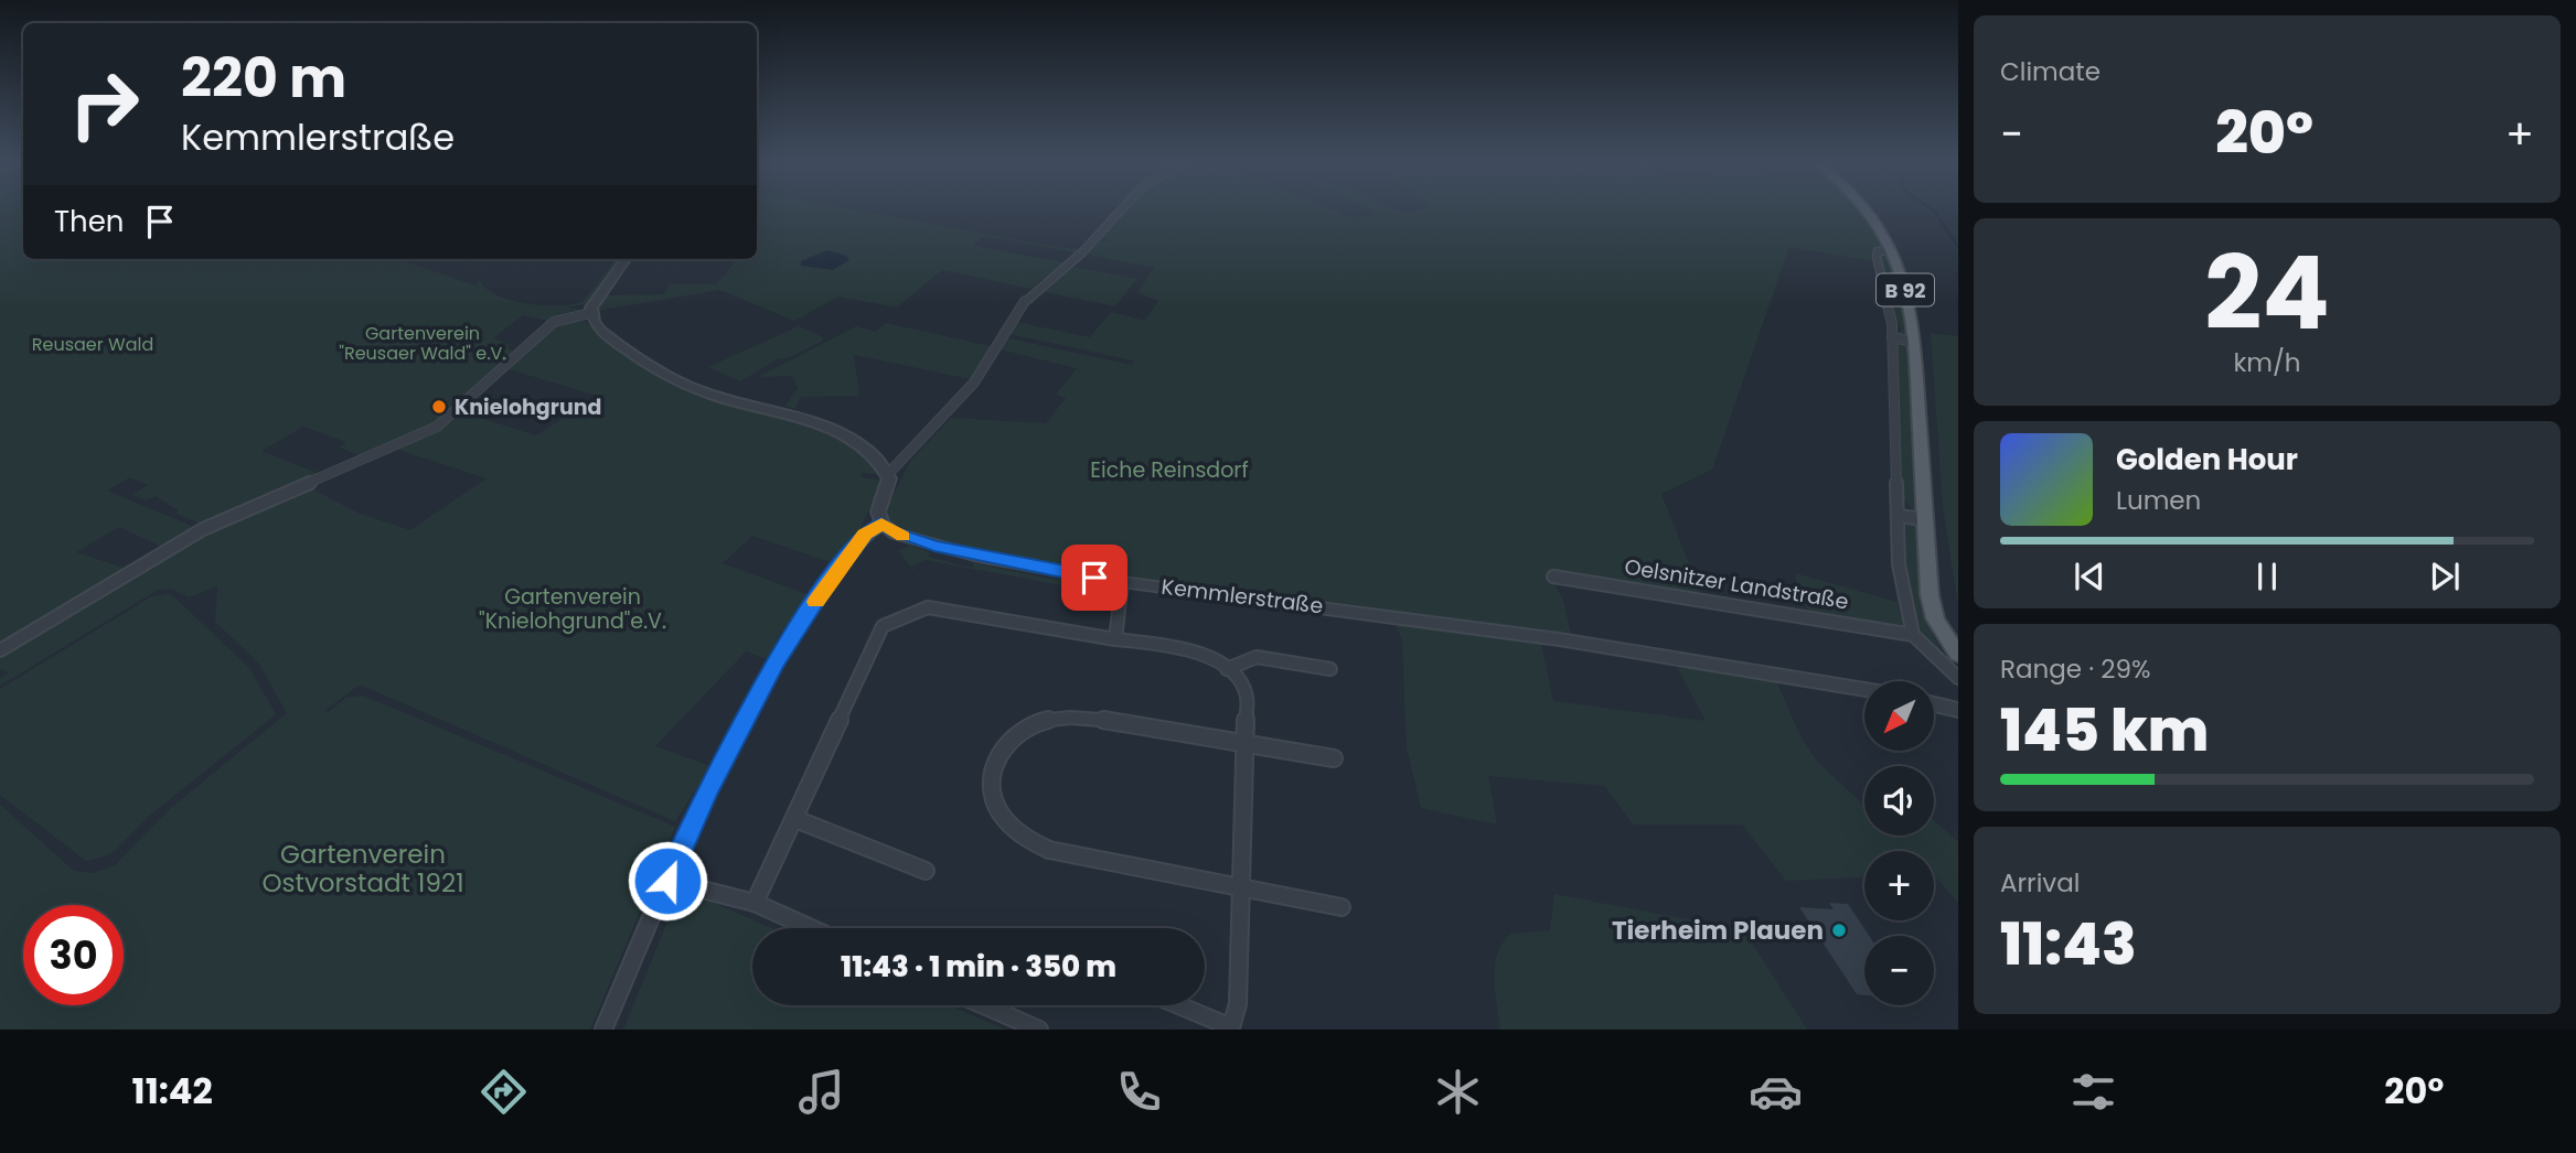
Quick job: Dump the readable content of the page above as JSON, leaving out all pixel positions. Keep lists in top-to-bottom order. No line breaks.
{"streets":{"main road":["B 92"],"street":["Oelsnitzer Landstraße","Kemmlerstraße"]},"parks":["Gartenverein \"Reusaer Wald\" e.V.","Reusaer Wald","Eiche Reinsdorf","Gartenverein \"Knielohgrund\"e.V.","Gartenverein Ostvorstadt 1921"],"places":["Knielohgrund","Tierheim Plauen"],"north":"bottom left","page":{"tile":["Climate",["24","km/h"],["Range · 29%","145 km"],["Arrival","11:43"]],"turn":["220 m","Kemmlerstraße"],"heat":["−","20°","+"],"then":"Then","song":["Golden Hour","Lumen"],"map_buttons":["+","−"],"limit":"30","trip":"11:43 · 1 min · 350 m","tabs":["11:42","20°"]}}
